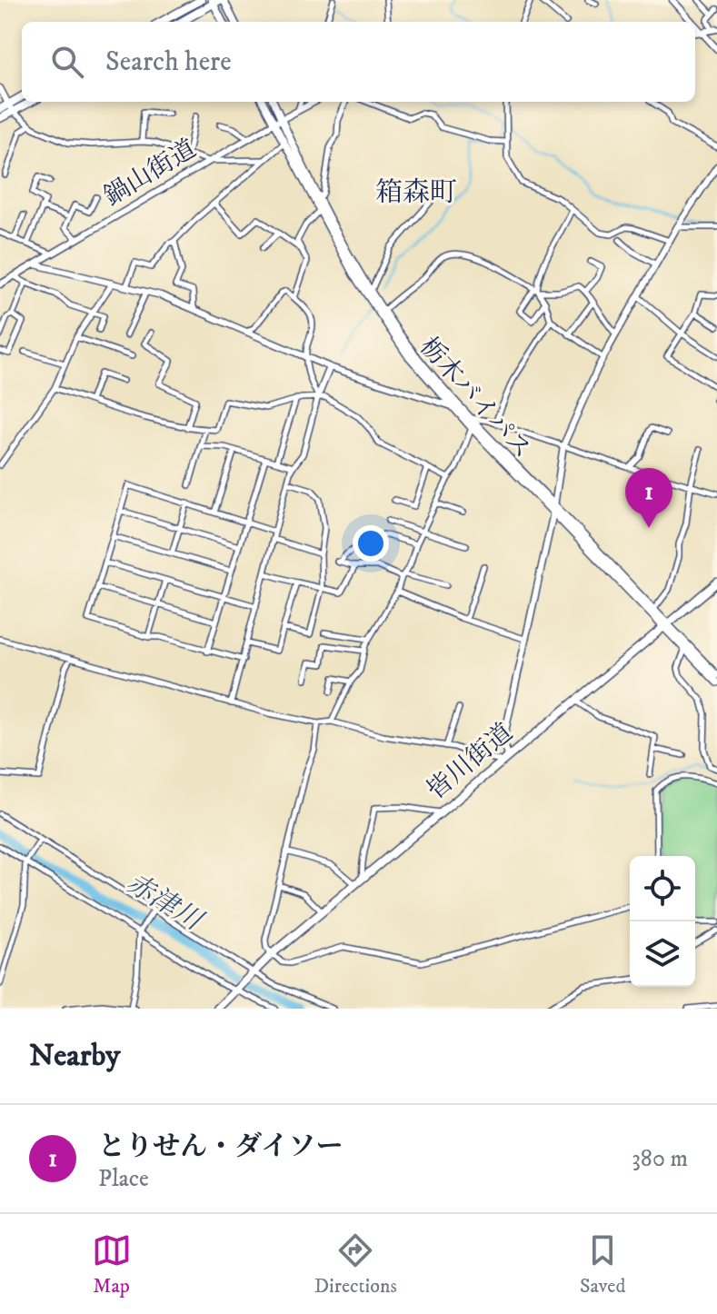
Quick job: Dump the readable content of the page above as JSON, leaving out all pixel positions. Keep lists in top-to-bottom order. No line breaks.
{"streets":{"main road":["栃木バイパス","皆川街道"],"street":["鍋山街道"]},"crossings":[["鍋山街道","栃木バイパス"],["栃木バイパス","皆川街道"]],"districts":["箱森町"],"water":["赤津川"],"page":{"search":"Search here","pins":"1","heading":"Nearby","list":[{"mark":"1","name":"とりせん・ダイソー","note":"Place","value":"380 m"}],"nav":["Map","Directions","Saved"]}}
